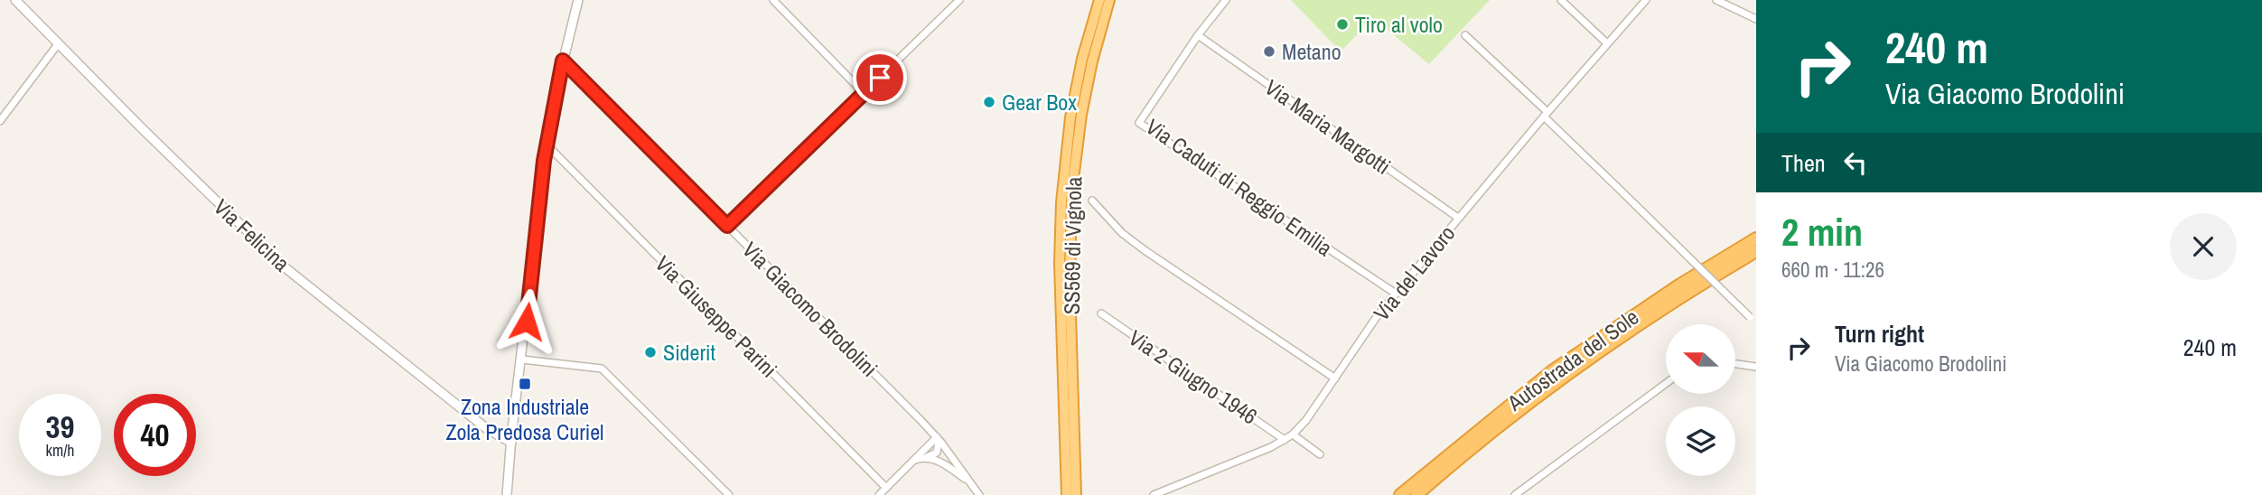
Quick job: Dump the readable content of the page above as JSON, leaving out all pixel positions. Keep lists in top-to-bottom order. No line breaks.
{"streets":{"highway":["SS569 di Vignola","Autostrada del Sole"],"street":["Via Maria Margotti","Via Caduti di Reggio Emilia","Via Felicina","Via del Lavoro","Via Giacomo Brodolini","Via Giuseppe Parini","Via 2 Giugno 1946"]},"crossings":[["Via Maria Margotti","Via Caduti di Reggio Emilia"],["Via Maria Margotti","Via del Lavoro"],["Via Caduti di Reggio Emilia","Via del Lavoro"],["Via del Lavoro","Via 2 Giugno 1946"]],"places":{"other":["Tiro al volo","Metano","Gear Box","Siderit"],"transit":["Zona Industriale Zola Predosa Curiel"]},"north":"left","page":{"turn":["240 m","Via Giacomo Brodolini"],"then":"Then","heading":["2 min","660 m · 11:26"],"list":[{"name":"Turn right","note":"Via Giacomo Brodolini","value":"240 m"}],"speed":"39 km/h","limit":"40"}}
